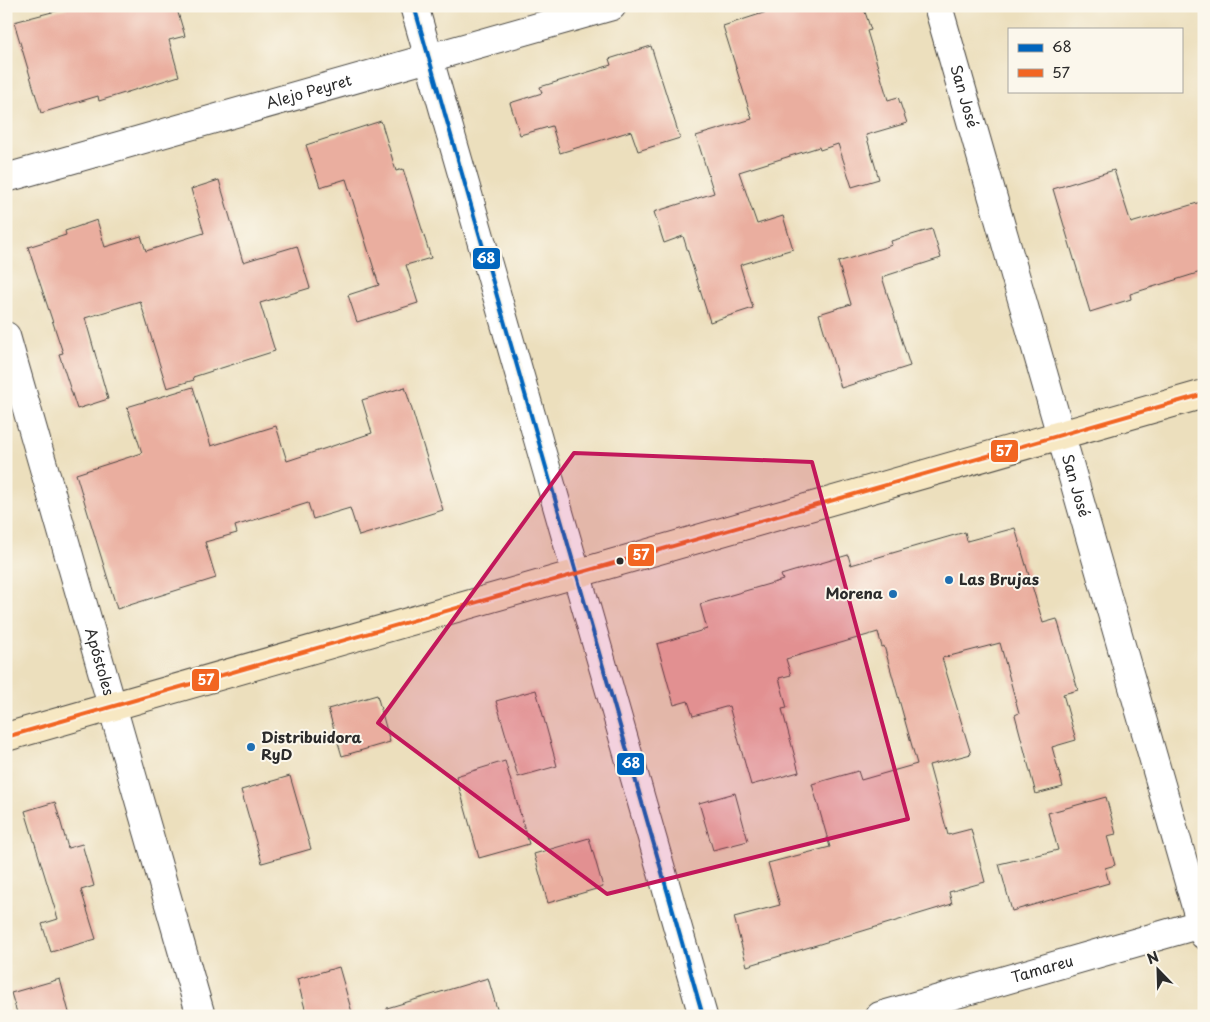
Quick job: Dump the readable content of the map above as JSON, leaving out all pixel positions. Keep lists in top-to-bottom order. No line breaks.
{"streets":{"street":["Alejo Peyret","San José","Apóstoles","Tamareu"]},"crossings":[["San José","Tamareu"]],"places":["Las Brujas","Morena","Distribuidora RyD"],"lines":["transit line 68","transit line 57"],"legend":["68","57"],"north":"top left"}
